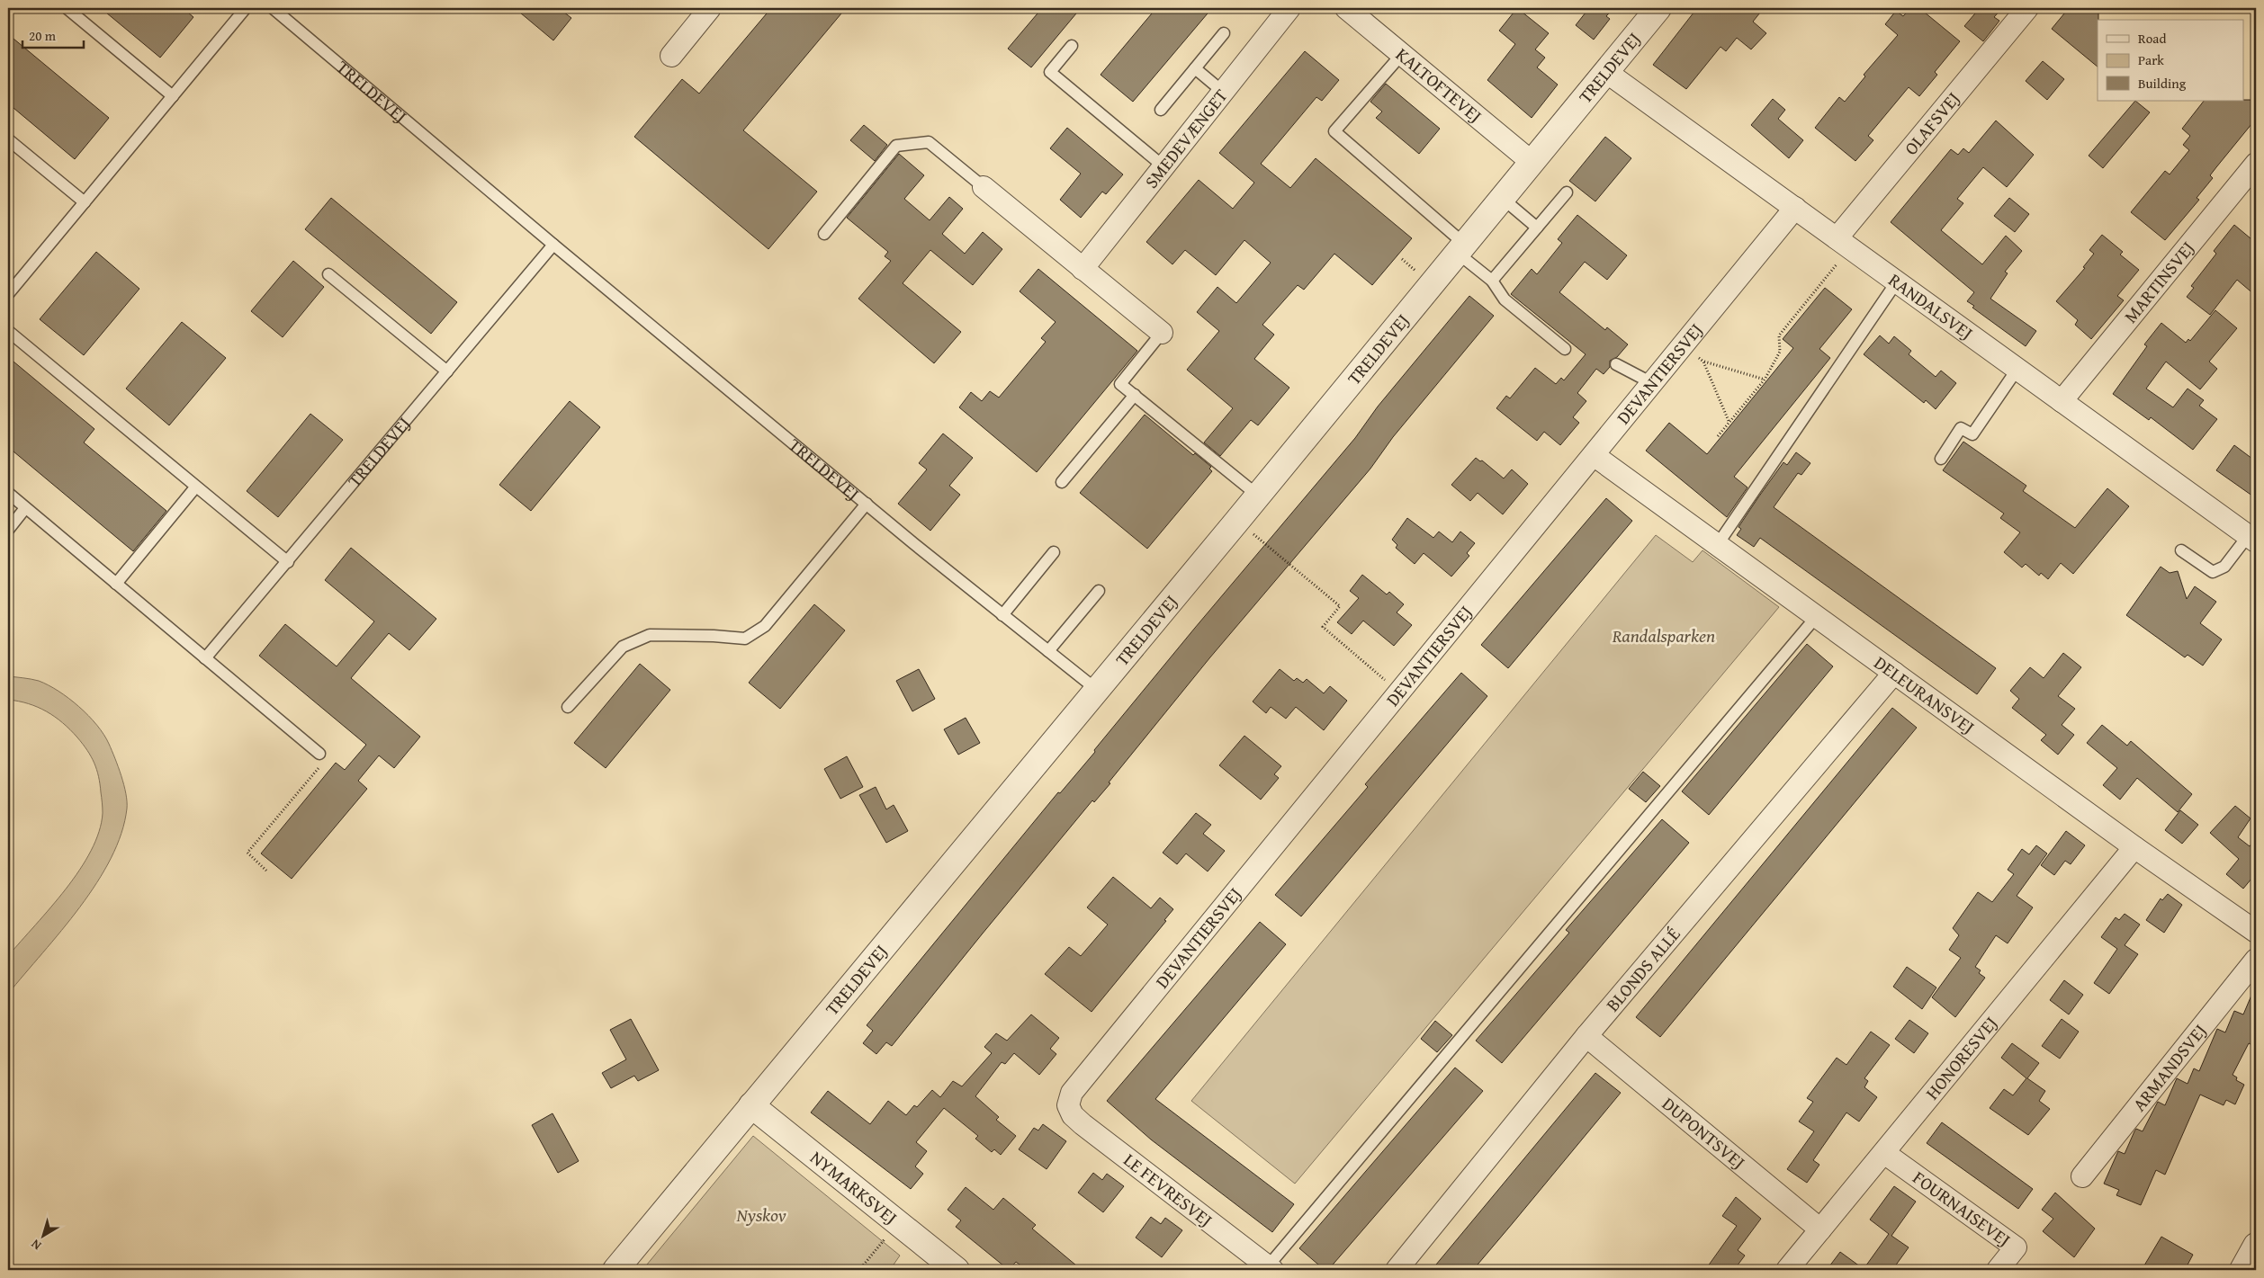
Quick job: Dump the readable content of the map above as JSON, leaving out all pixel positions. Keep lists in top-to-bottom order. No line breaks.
{"streets":{"street":["TRELDEVEJ","KALTOFTEVEJ","OLAFSVEJ","SMEDEVÆNGET","MARTINSVEJ","RANDALSVEJ","DEVANTIERSVEJ","DELEURANSVEJ","BLONDS ALLÉ","HONORESVEJ","ARMANDSVEJ","DUPONTSVEJ","NYMARKSVEJ","LE FEVRESVEJ","FOURNAISEVEJ"]},"crossings":[["TRELDEVEJ","KALTOFTEVEJ"],["TRELDEVEJ","RANDALSVEJ"],["TRELDEVEJ","NYMARKSVEJ"],["OLAFSVEJ","RANDALSVEJ"],["MARTINSVEJ","RANDALSVEJ"],["RANDALSVEJ","DEVANTIERSVEJ"],["DEVANTIERSVEJ","DELEURANSVEJ"],["DEVANTIERSVEJ","LE FEVRESVEJ"],["DELEURANSVEJ","BLONDS ALLÉ"],["DELEURANSVEJ","HONORESVEJ"],["BLONDS ALLÉ","DUPONTSVEJ"],["HONORESVEJ","DUPONTSVEJ"],["HONORESVEJ","FOURNAISEVEJ"]],"parks":["Randalsparken","Nyskov"],"legend":["Road","Park","Building"],"scale_bar":"20 m","north":"bottom left"}
